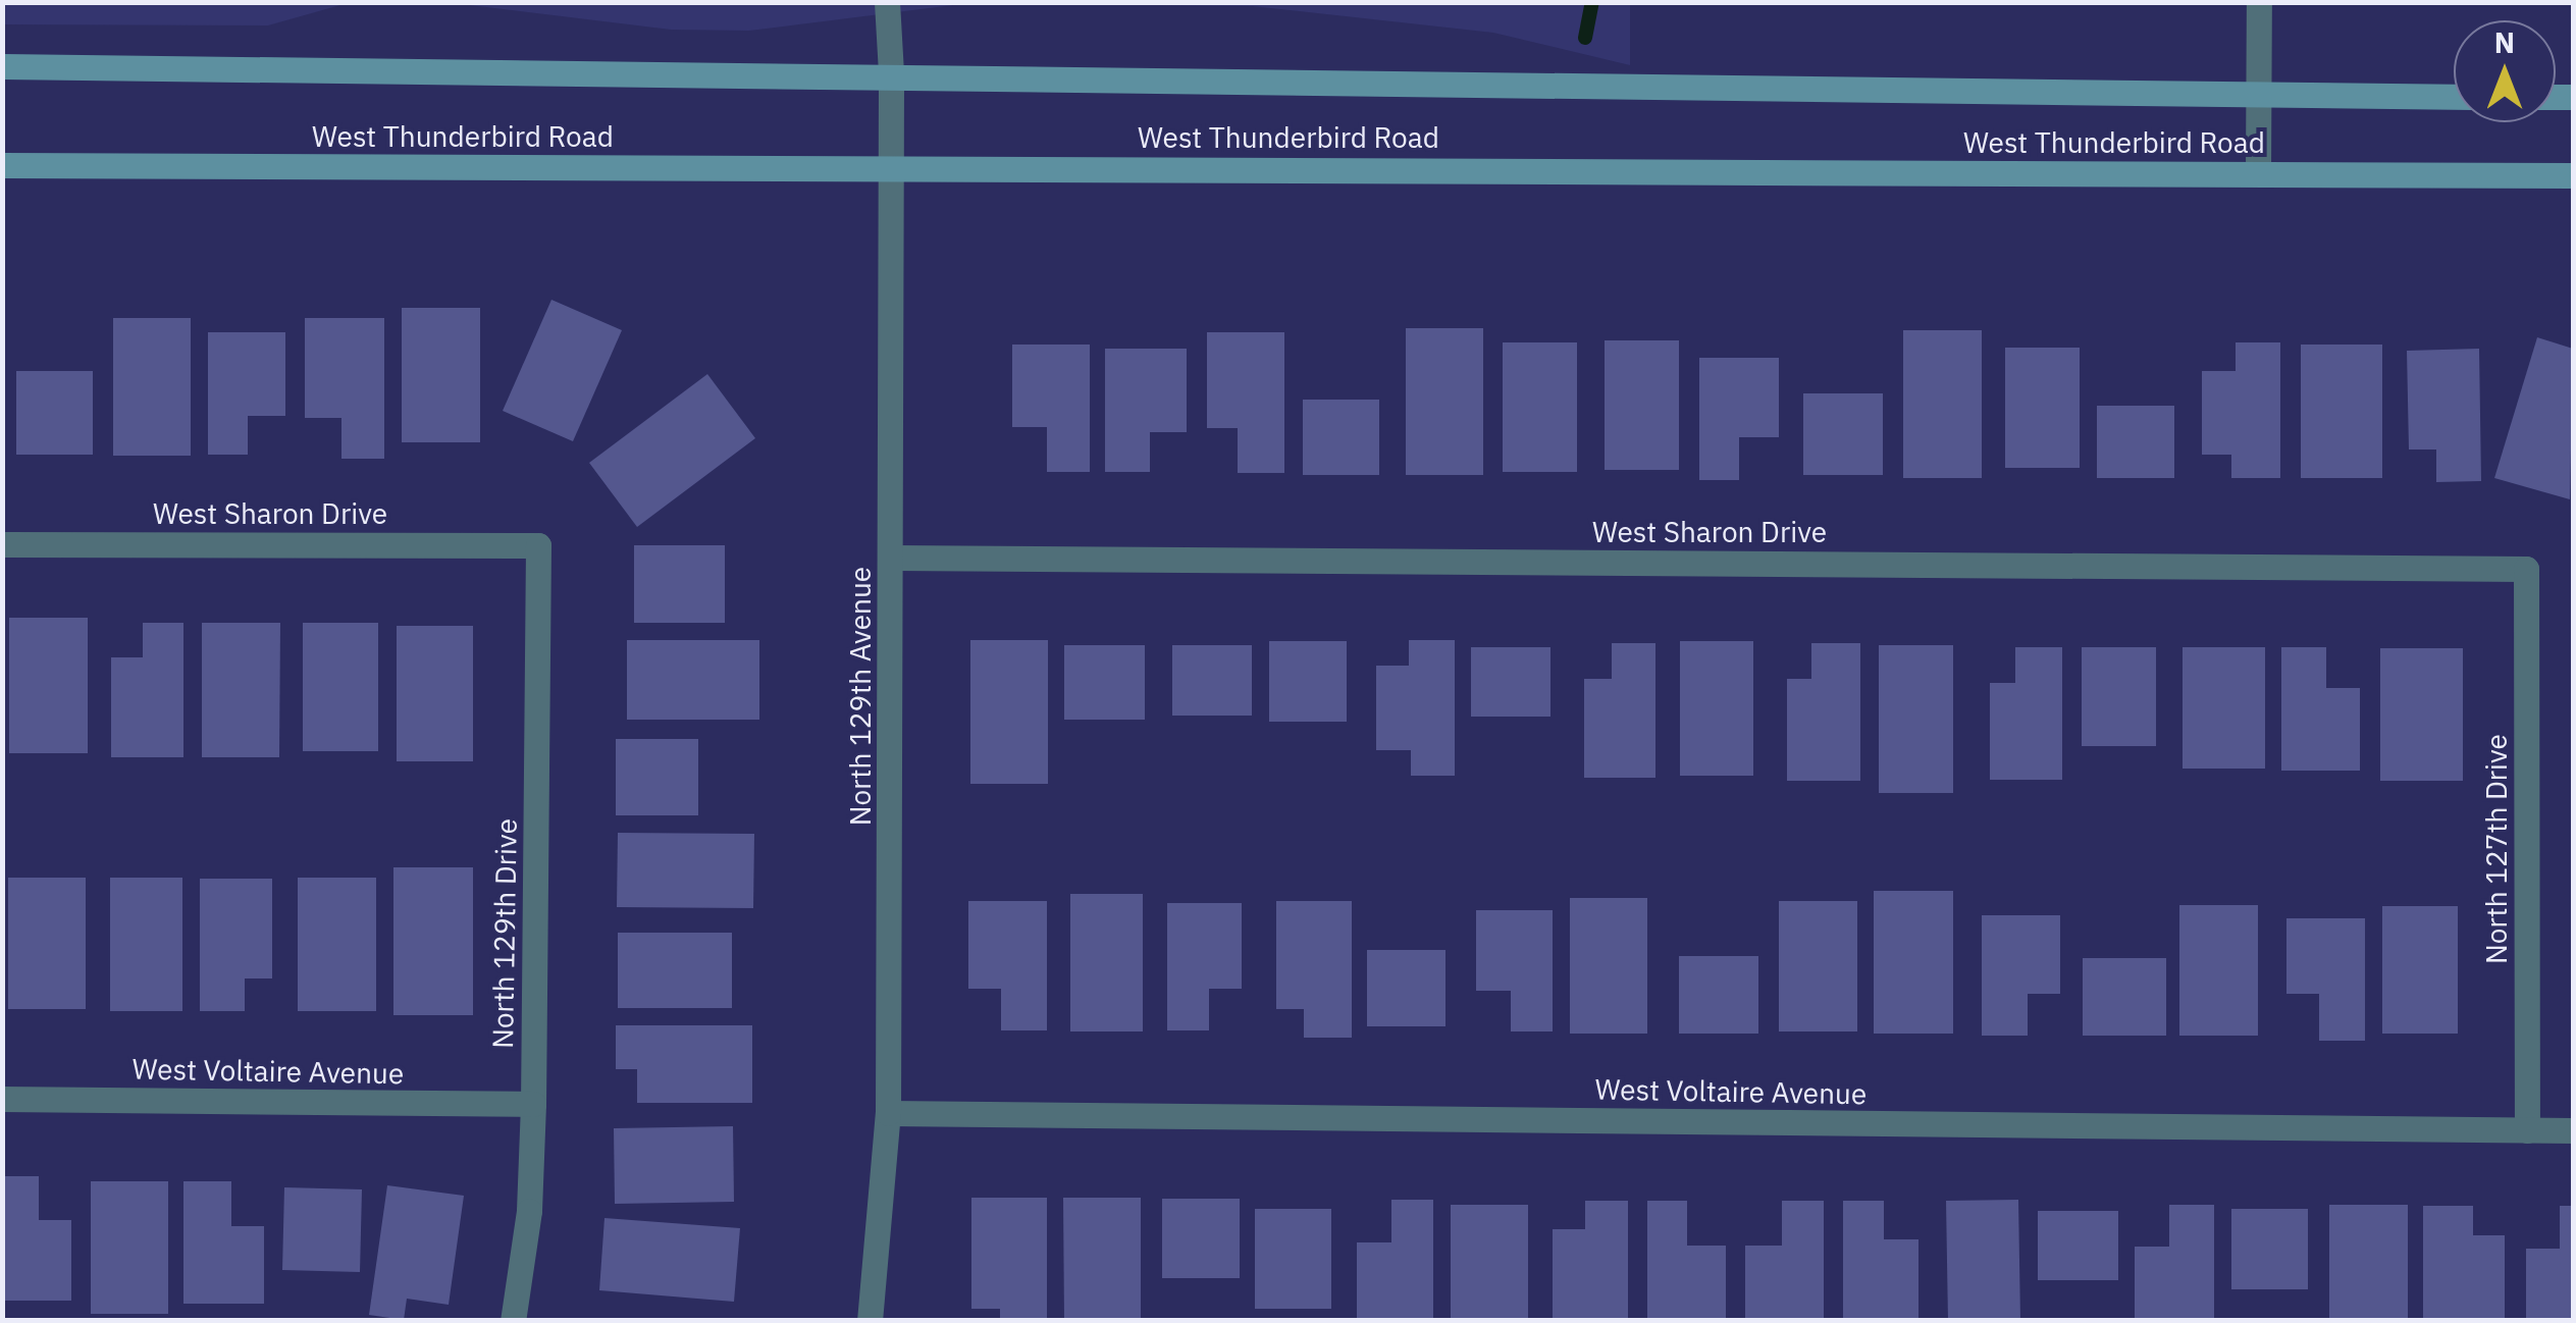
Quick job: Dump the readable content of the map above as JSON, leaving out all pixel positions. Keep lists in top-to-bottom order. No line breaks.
{"streets":{"main road":["West Thunderbird Road"],"street":["West Sharon Drive","North 129th Avenue","North 127th Drive","North 129th Drive","West Voltaire Avenue"]},"crossings":[["West Thunderbird Road","North 129th Avenue"],["West Sharon Drive","North 129th Avenue"],["West Sharon Drive","North 127th Drive"],["West Sharon Drive","North 129th Drive"],["North 129th Avenue","West Voltaire Avenue"],["North 127th Drive","West Voltaire Avenue"],["North 129th Drive","West Voltaire Avenue"]],"north":"top"}
